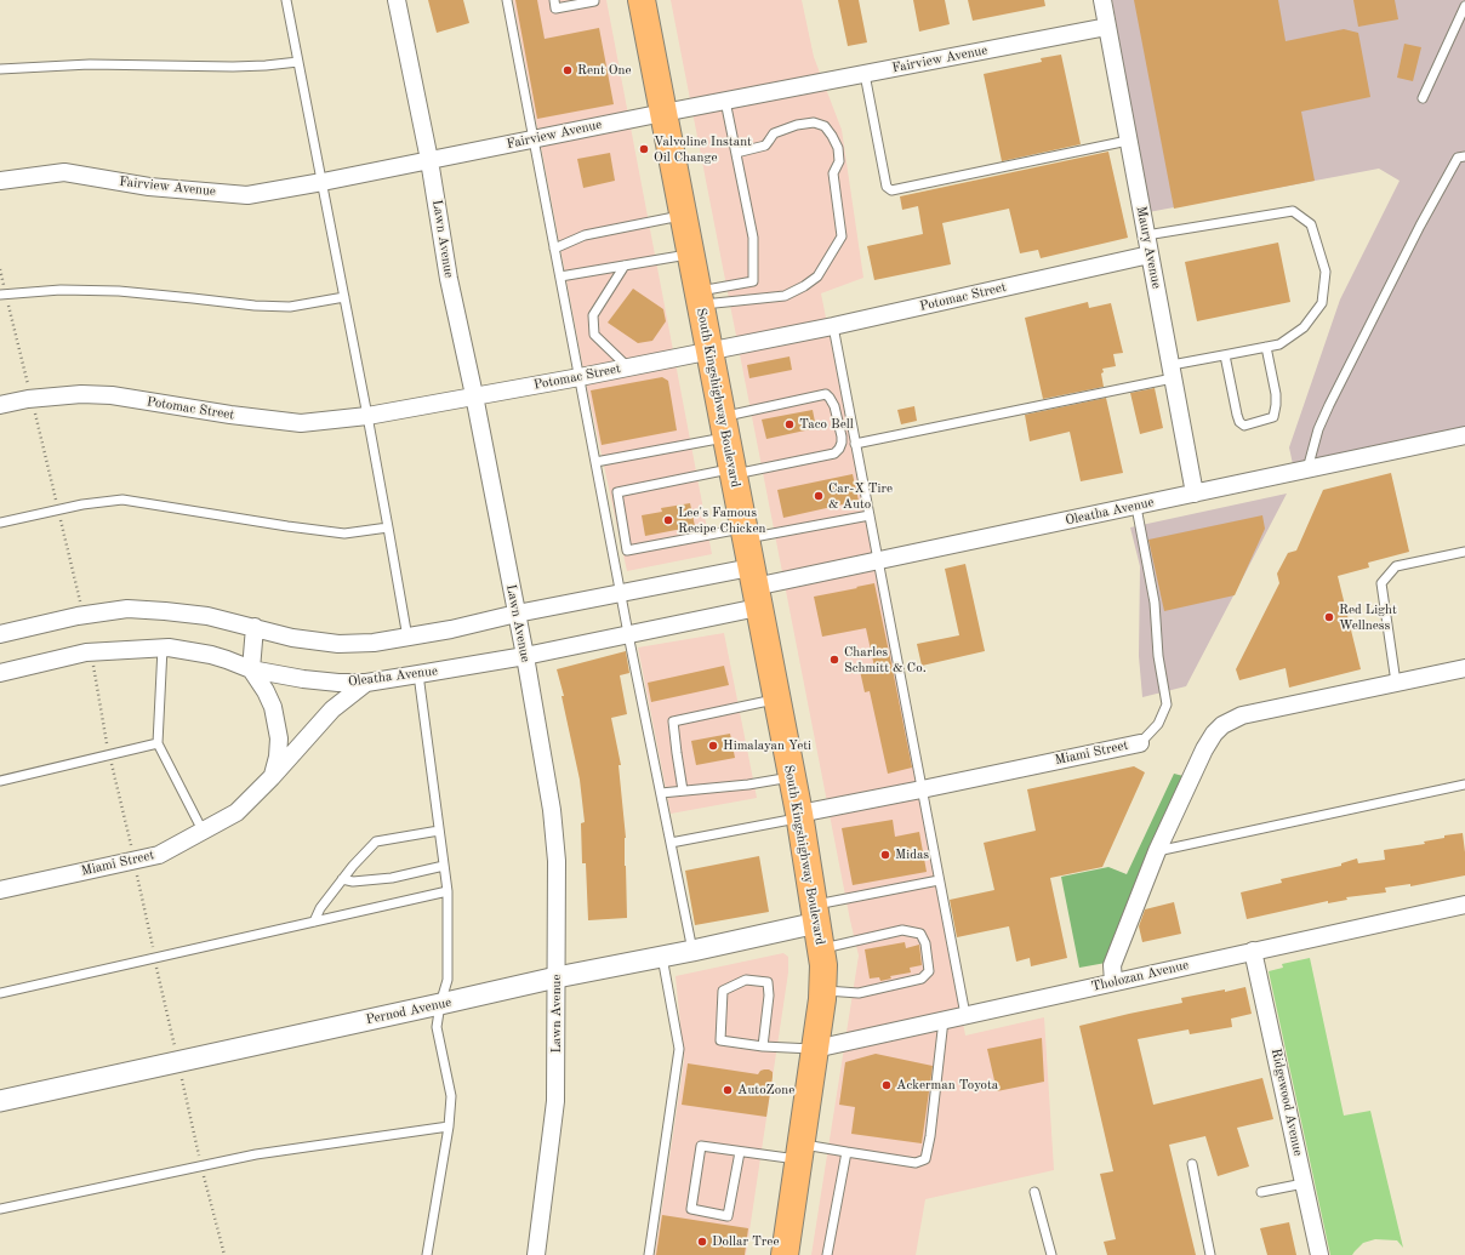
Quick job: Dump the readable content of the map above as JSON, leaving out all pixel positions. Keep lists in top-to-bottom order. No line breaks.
{"streets":{"main road":["South Kingshighway Boulevard"],"street":["Fairview Avenue","Lawn Avenue","Maury Avenue","Potomac Street","Oleatha Avenue","Miami Street","Tholozan Avenue","Pernod Avenue","Ridgewood Avenue"]},"crossings":[["Fairview Avenue","Lawn Avenue"],["Fairview Avenue","Maury Avenue"],["Fairview Avenue","South Kingshighway Boulevard"],["Lawn Avenue","Potomac Street"],["Lawn Avenue","Oleatha Avenue"],["Lawn Avenue","Pernod Avenue"],["Maury Avenue","Potomac Street"],["Maury Avenue","Oleatha Avenue"],["Potomac Street","South Kingshighway Boulevard"],["South Kingshighway Boulevard","Oleatha Avenue"],["South Kingshighway Boulevard","Miami Street"],["South Kingshighway Boulevard","Tholozan Avenue"],["South Kingshighway Boulevard","Pernod Avenue"],["Oleatha Avenue","Miami Street"],["Tholozan Avenue","Ridgewood Avenue"]],"places":["Rent One","Valvoline Instant Oil Change","Taco Bell","Car-X Tire & Auto","Lee's Famous Recipe Chicken","Red Light Wellness","Charles Schmitt & Co.","Himalayan Yeti","Midas","Ackerman Toyota","AutoZone","Dollar Tree"]}
